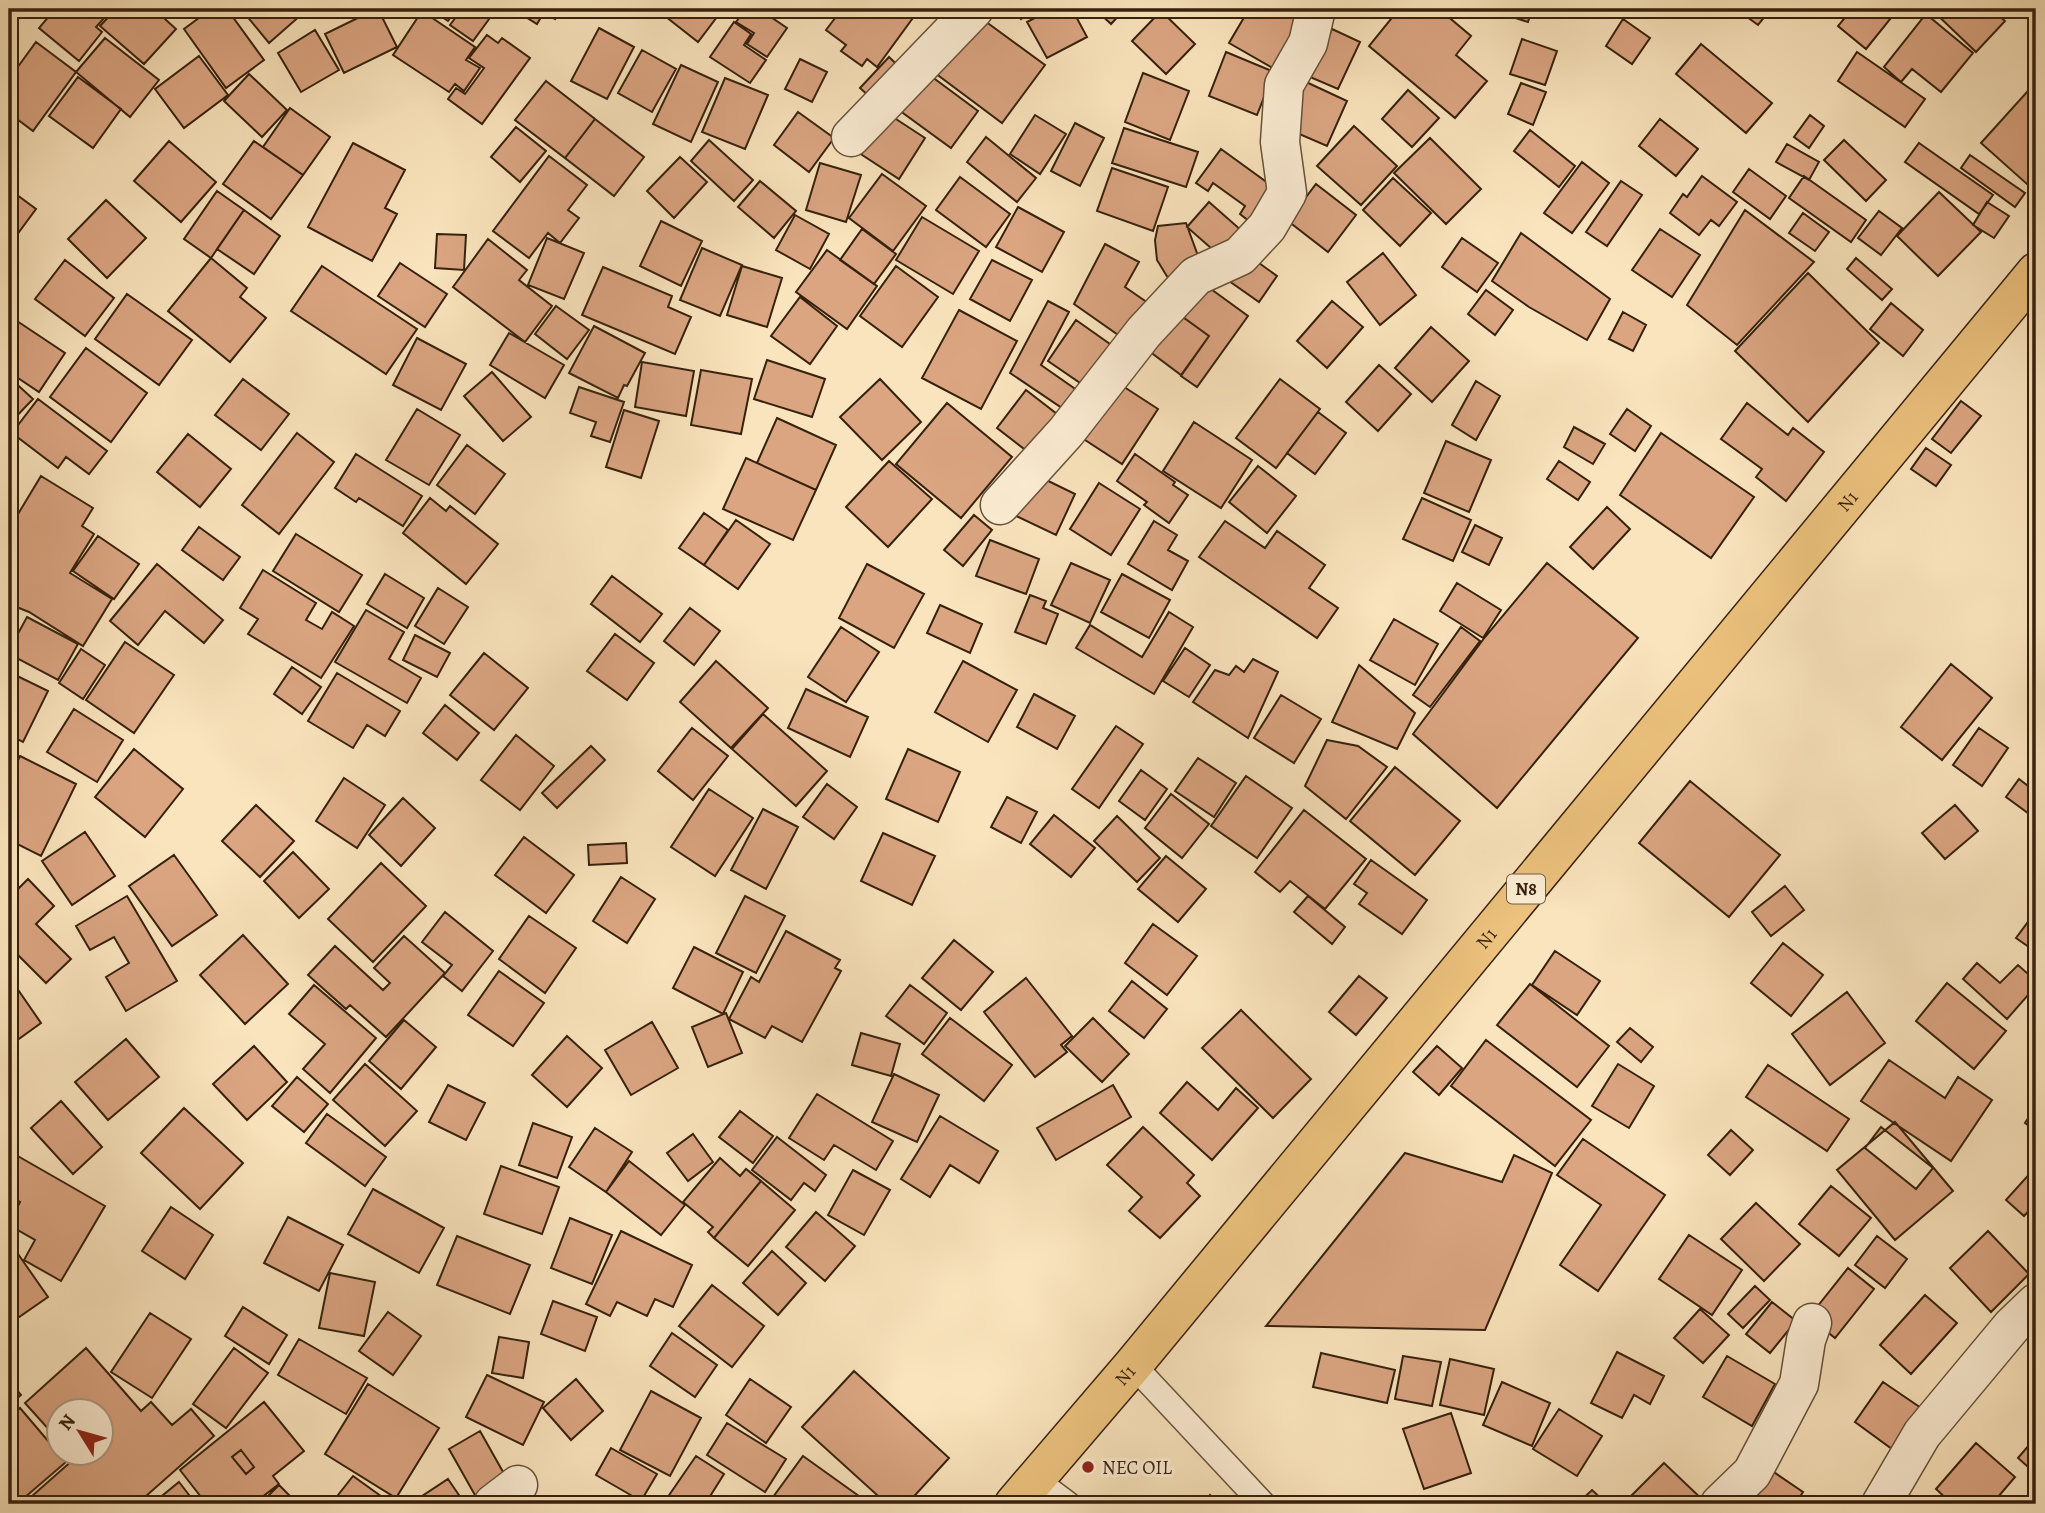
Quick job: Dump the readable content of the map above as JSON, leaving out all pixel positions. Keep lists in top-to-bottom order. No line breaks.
{"streets":{"highway":["N1","N8"]},"places":["NEC OIL"],"north":"top left"}
